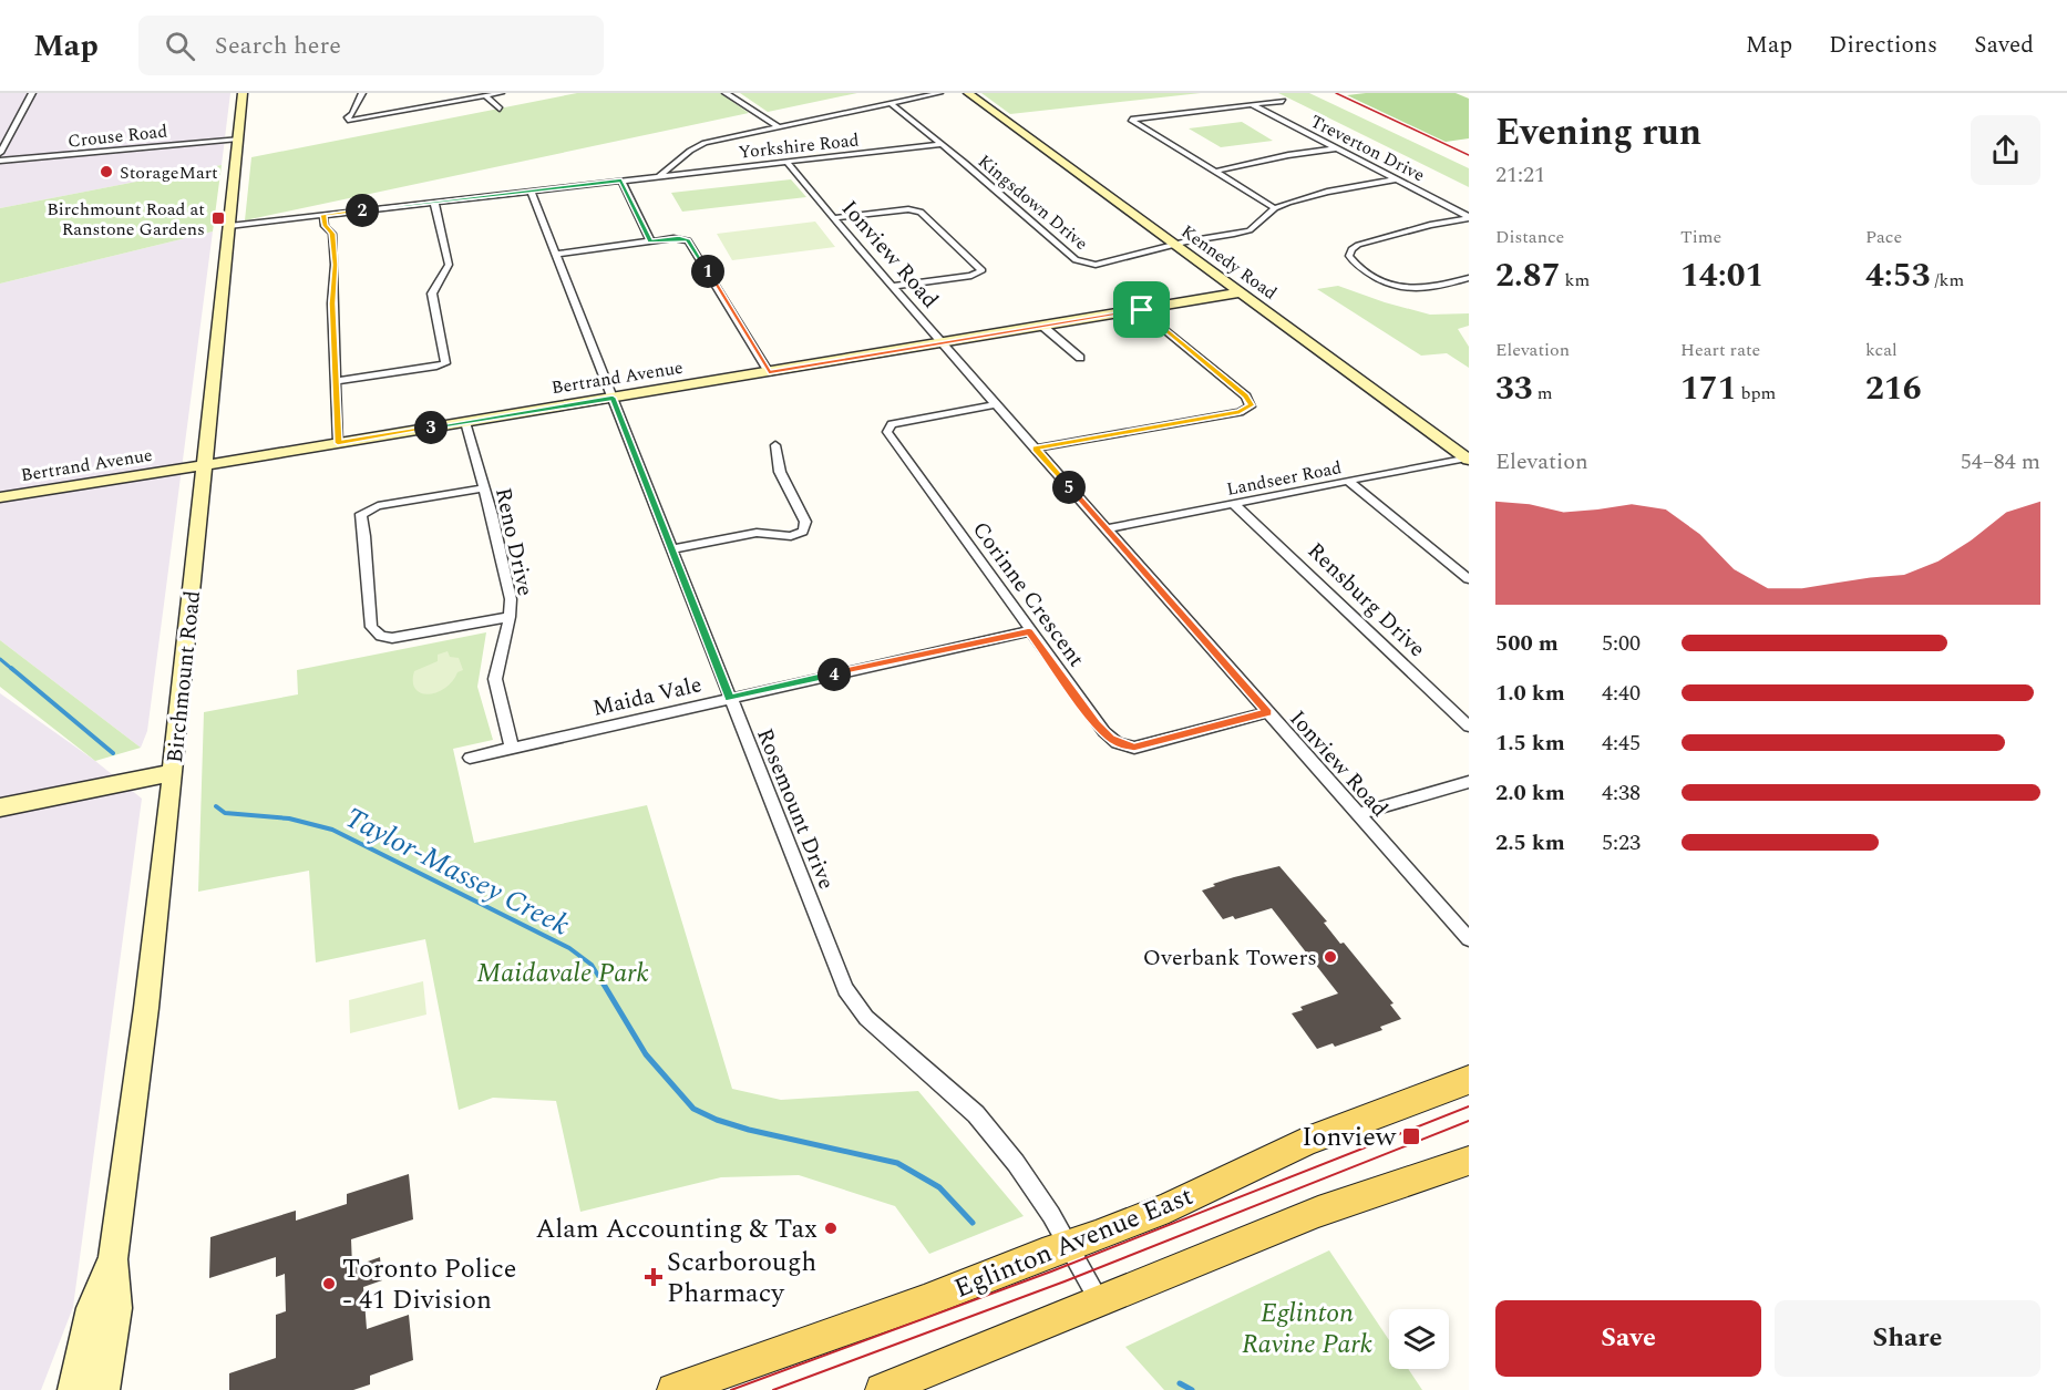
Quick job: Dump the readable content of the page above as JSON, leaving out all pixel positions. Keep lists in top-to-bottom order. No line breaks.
{"streets":{"main road":["Kennedy Road","Bertrand Avenue","Birchmount Road","Eglinton Avenue East"],"street":["Crouse Road","Yorkshire Road","Treverton Drive","Kingsdown Drive","Ionview Road","Landseer Road","Reno Drive","Corinne Crescent","Rensburg Drive","Maida Vale","Rosemount Drive"]},"crossings":[["Crouse Road","Birchmount Road"],["Yorkshire Road","Kingsdown Drive"],["Yorkshire Road","Ionview Road"],["Yorkshire Road","Birchmount Road"],["Yorkshire Road","Rosemount Drive"],["Kingsdown Drive","Kennedy Road"],["Ionview Road","Bertrand Avenue"],["Ionview Road","Landseer Road"],["Ionview Road","Corinne Crescent"],["Kennedy Road","Bertrand Avenue"],["Kennedy Road","Landseer Road"],["Bertrand Avenue","Reno Drive"],["Bertrand Avenue","Birchmount Road"],["Bertrand Avenue","Rosemount Drive"],["Landseer Road","Rensburg Drive"],["Reno Drive","Maida Vale"],["Corinne Crescent","Maida Vale"],["Maida Vale","Rosemount Drive"],["Rosemount Drive","Eglinton Avenue East"]],"water":["Taylor-Massey Creek"],"parks":["Maidavale Park","Eglinton Ravine Park"],"places":{"other":["StorageMart","Overbank Towers","Alam Accounting & Tax","Toronto Police - 41 Division"],"transit":["Birchmount Road at Ranstone Gardens","Ionview"],"health":["Scarborough Pharmacy"]},"page":{"header":"Map","search":"Search here","nav":["Map","Directions","Saved"],"heading":["Evening run","21:21"],"pins":["2","1","3","5","4"],"stats":[["Distance","2.87 km"],["Time","14:01"],["Pace","4:53 /km"],["Elevation","33 m"],["Heart rate","171 bpm"],["kcal","216"]],"chart":["Elevation","54–84 m"],"list":[{"name":"500 m","note":"5:00"},{"name":"1.0 km","note":"4:40"},{"name":"1.5 km","note":"4:45"},{"name":"2.0 km","note":"4:38"},{"name":"2.5 km","note":"5:23"}],"buttons":["Save","Share"]}}
